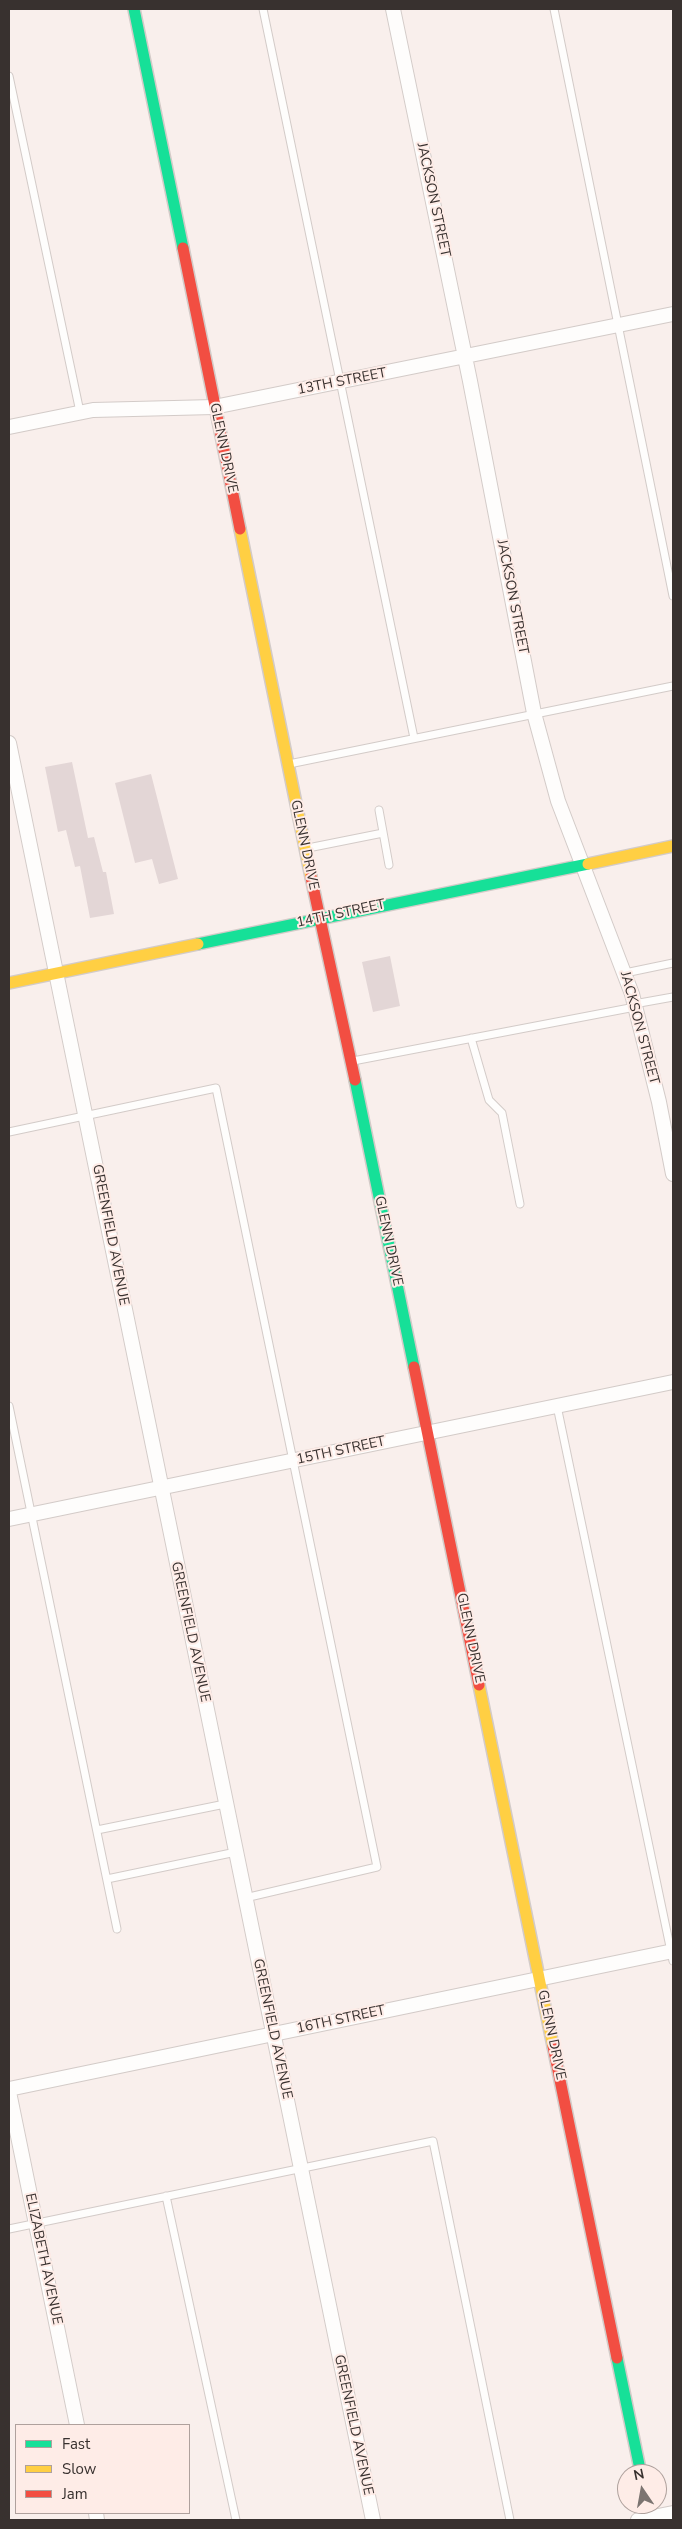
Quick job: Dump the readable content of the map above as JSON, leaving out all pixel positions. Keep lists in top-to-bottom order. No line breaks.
{"streets":{"street":["JACKSON STREET","13TH STREET","GLENN DRIVE","14TH STREET","GREENFIELD AVENUE","15TH STREET","16TH STREET","ELIZABETH AVENUE"]},"crossings":[["JACKSON STREET","13TH STREET"],["JACKSON STREET","14TH STREET"],["13TH STREET","GLENN DRIVE"],["GLENN DRIVE","14TH STREET"],["GLENN DRIVE","15TH STREET"],["GLENN DRIVE","16TH STREET"],["14TH STREET","GREENFIELD AVENUE"],["GREENFIELD AVENUE","15TH STREET"],["GREENFIELD AVENUE","16TH STREET"],["16TH STREET","ELIZABETH AVENUE"]],"legend":["Fast","Slow","Jam"],"north":"top"}
